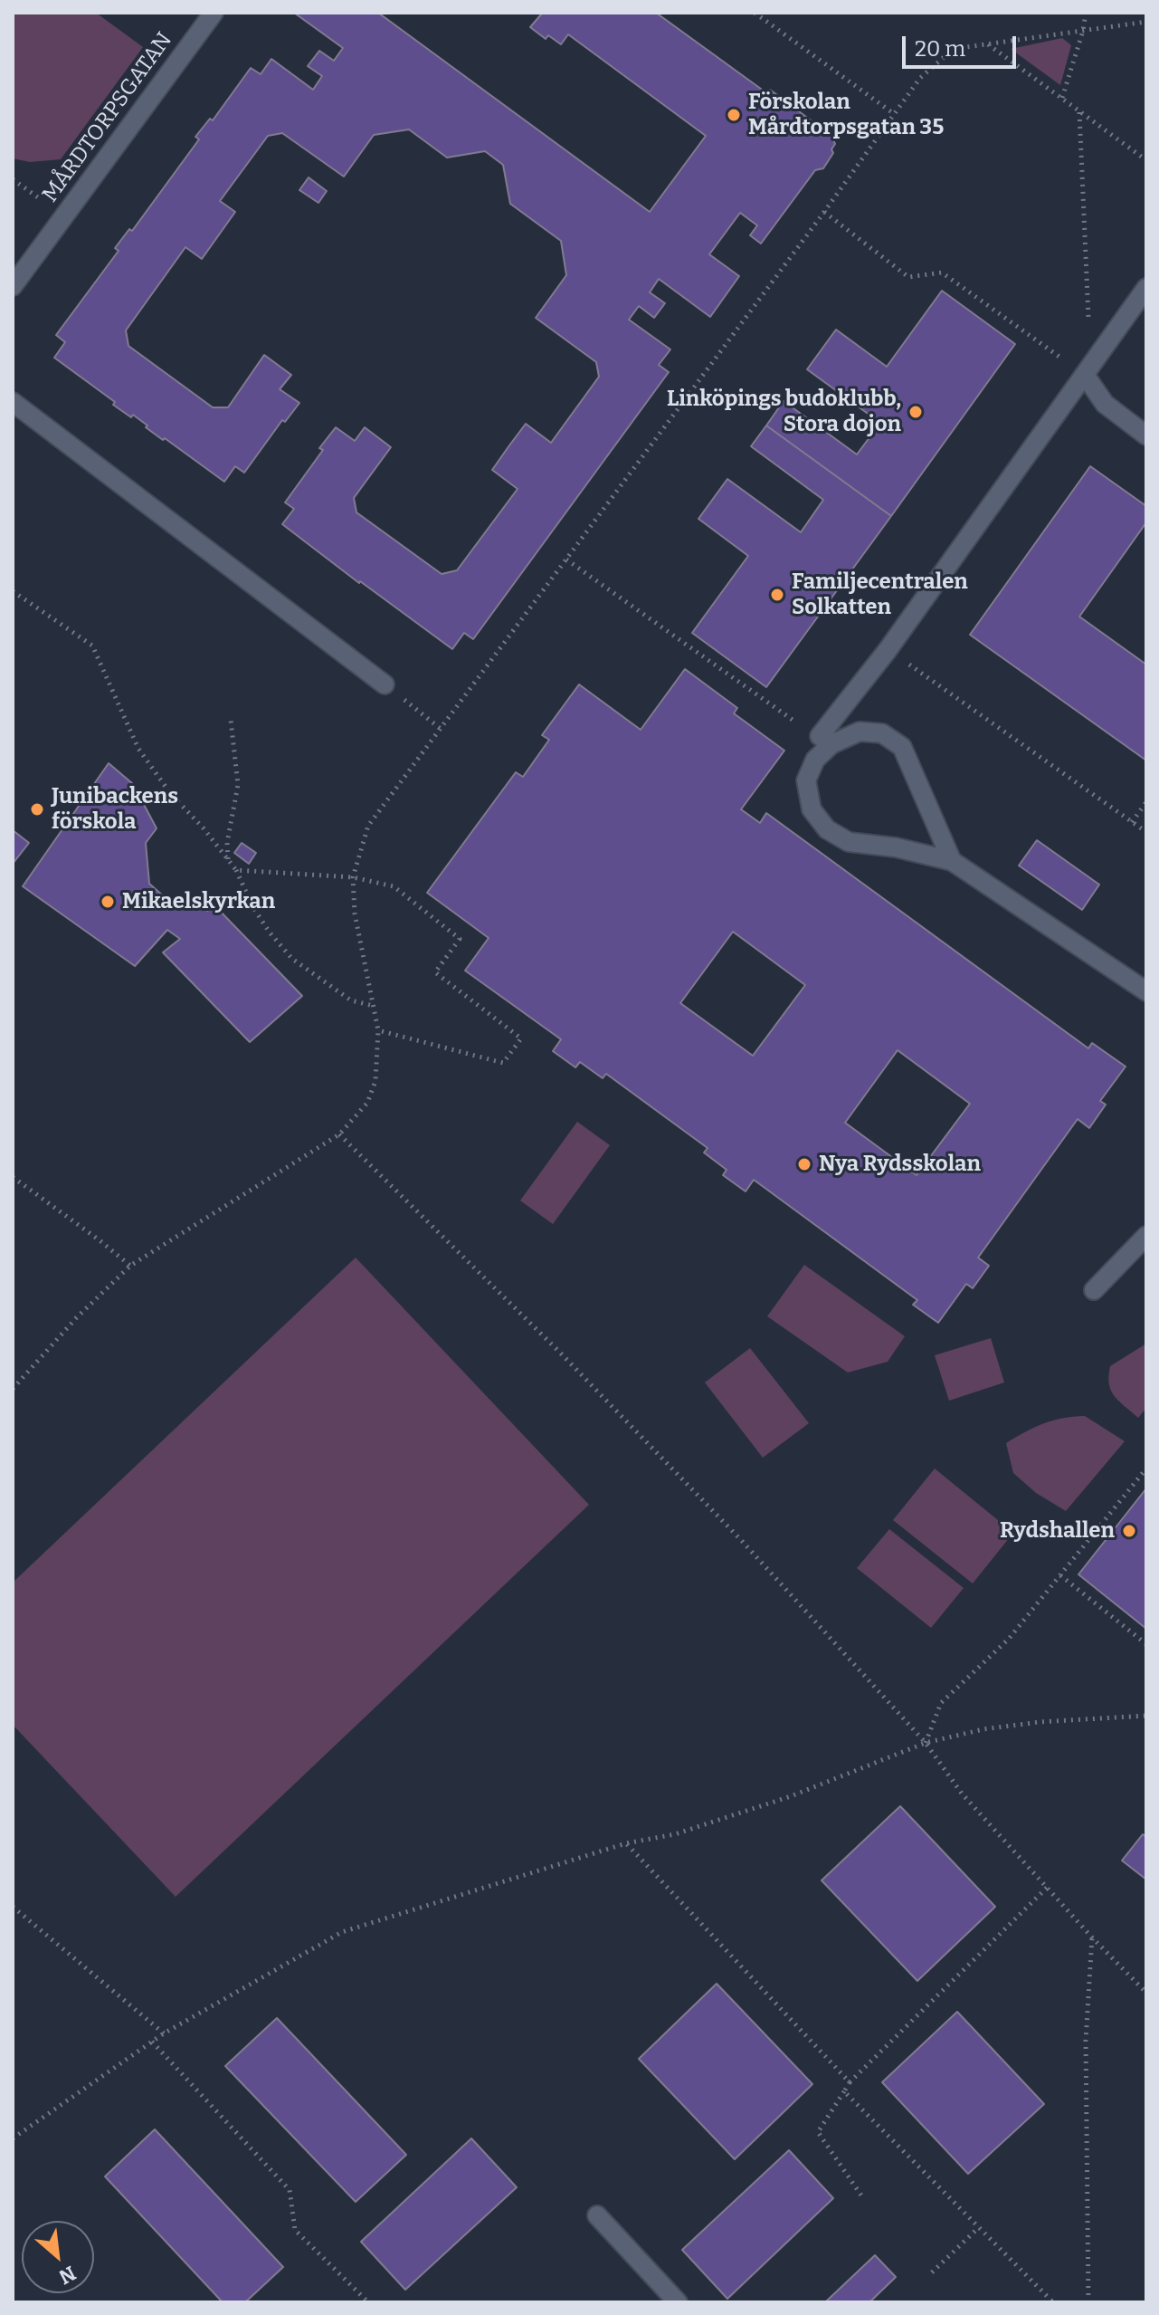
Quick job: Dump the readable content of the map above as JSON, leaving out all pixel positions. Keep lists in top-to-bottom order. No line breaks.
{"streets":{"street":["MÅRDTORPSGATAN"]},"places":["Förskolan Mårdtorpsgatan 35","Linköpings budoklubb, Stora dojon","Familjecentralen Solkatten","Junibackens förskola","Mikaelskyrkan","Nya Rydsskolan","Rydshallen"],"scale_bar":"20 m","north":"bottom right"}
